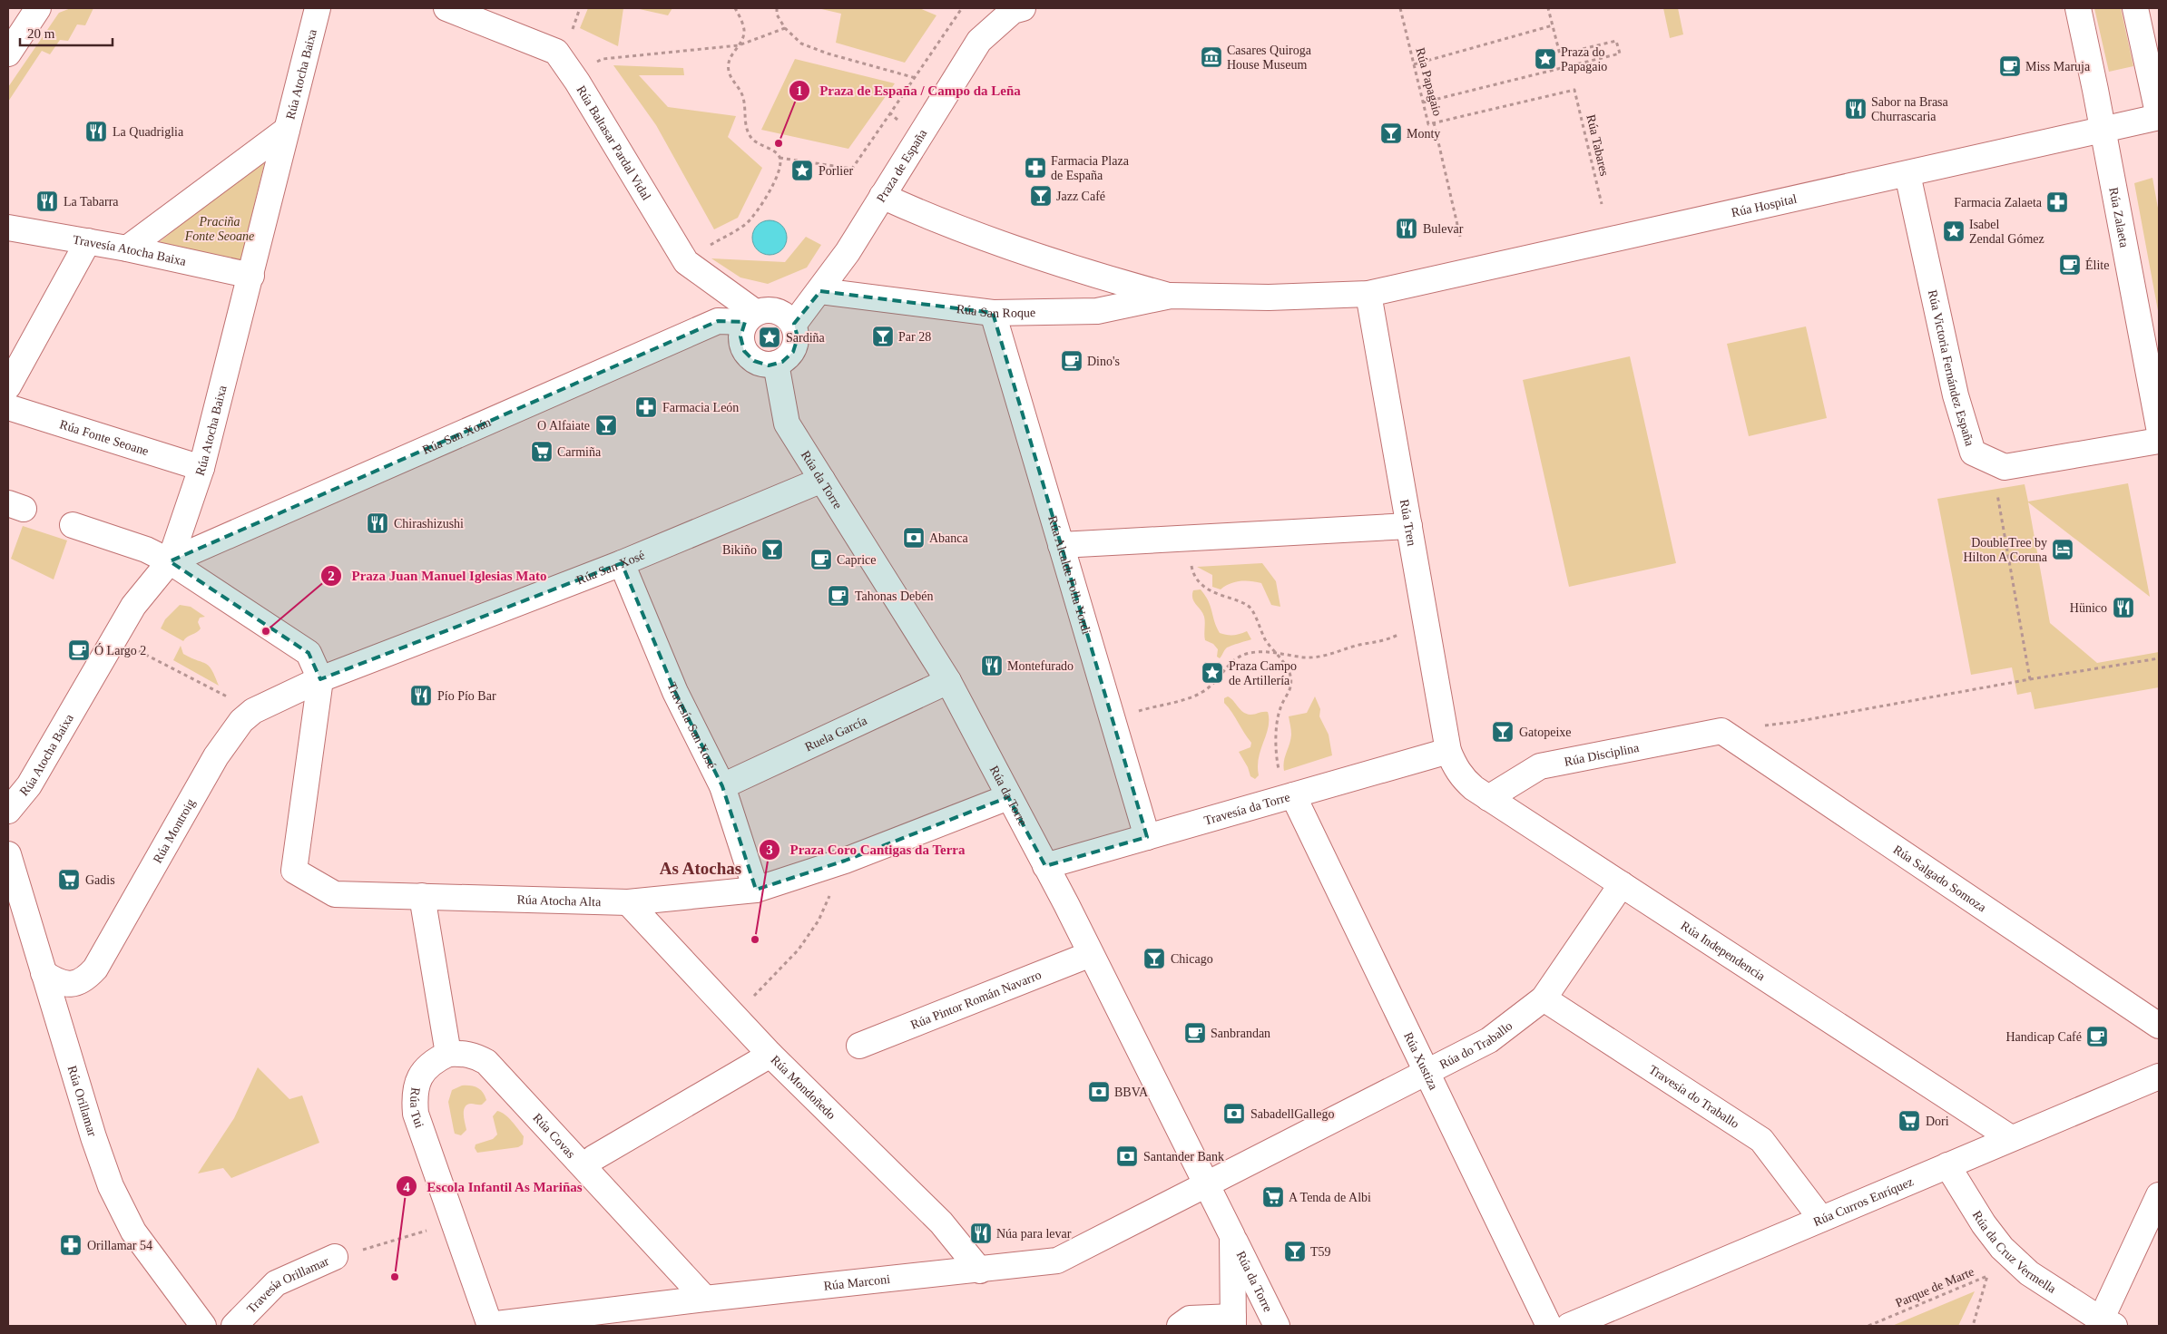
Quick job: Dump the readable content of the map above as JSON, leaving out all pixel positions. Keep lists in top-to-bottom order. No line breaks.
{"streets":{"street":["Rúa Atocha Baixa","Rúa Baltasar Pardal Vidal","Praza de España","Rúa Hospital","Rúa Zalaeta","Travesía Atocha Baixa","Rúa San Roque","Rúa Victoria Fernández España","Rúa San Xoán","Rúa Fonte Seoane","Rúa da Torre","Rúa Tren","Rúa San Xosé","Rúa Alcalde Folla Yordi","Travesía San Xosé","Ruela García","Rúa Disciplina","Travesía da Torre","Rúa Montroig","Rúa Salgado Somoza","Rúa Atocha Alta","Rúa Independencia","Rúa Pintor Román Navarro","Rúa do Traballo","Rúa Xustiza","Rúa Mondoñedo","Travesía do Traballo","Rúa Orillamar","Rúa Tui","Rúa Covas","Rúa Curros Enríquez","Rúa da Cruz Vermella","Rúa Marconi","Travesía Orillamar"],"path":["Rúa Papagaio","Rúa Tabares","Parque de Marte"]},"crossings":[["Rúa Atocha Baixa","Travesía Atocha Baixa"],["Rúa Atocha Baixa","Rúa San Xoán"],["Rúa Atocha Baixa","Rúa Fonte Seoane"],["Rúa Papagaio","Rúa Tabares"],["Rúa Baltasar Pardal Vidal","Praza de España"],["Rúa Baltasar Pardal Vidal","Rúa San Xoán"],["Rúa Baltasar Pardal Vidal","Rúa da Torre"],["Praza de España","Rúa San Roque"],["Praza de España","Rúa San Xoán"],["Praza de España","Rúa da Torre"],["Rúa Hospital","Rúa Zalaeta"],["Rúa Hospital","Rúa San Roque"],["Rúa Hospital","Rúa Victoria Fernández España"],["Rúa Hospital","Rúa Tren"],["Rúa San Roque","Rúa Tren"],["Rúa San Roque","Rúa Alcalde Folla Yordi"],["Rúa San Xoán","Rúa da Torre"],["Rúa da Torre","Rúa San Xosé"],["Rúa da Torre","Ruela García"],["Rúa da Torre","Travesía da Torre"],["Rúa da Torre","Rúa Atocha Alta"],["Rúa da Torre","Rúa Pintor Román Navarro"],["Rúa da Torre","Rúa do Traballo"],["Rúa da Torre","Rúa Marconi"],["Rúa Tren","Travesía da Torre"],["Rúa Tren","Rúa Independencia"],["Rúa San Xosé","Travesía San Xosé"],["Rúa San Xosé","Rúa Montroig"],["Rúa San Xosé","Rúa Atocha Alta"],["Rúa Alcalde Folla Yordi","Travesía da Torre"],["Travesía San Xosé","Ruela García"],["Travesía San Xosé","Rúa Atocha Alta"],["Rúa Disciplina","Rúa Salgado Somoza"],["Rúa Disciplina","Rúa Independencia"],["Travesía da Torre","Rúa Independencia"],["Travesía da Torre","Rúa Xustiza"],["Rúa Montroig","Rúa Atocha Alta"],["Rúa Montroig","Rúa Orillamar"],["Rúa Atocha Alta","Rúa Mondoñedo"],["Rúa Independencia","Rúa do Traballo"],["Rúa Independencia","Rúa Curros Enríquez"],["Rúa do Traballo","Rúa Xustiza"],["Rúa do Traballo","Travesía do Traballo"],["Rúa do Traballo","Rúa Marconi"],["Rúa Mondoñedo","Rúa Covas"],["Rúa Mondoñedo","Rúa Marconi"],["Travesía do Traballo","Rúa Curros Enríquez"],["Rúa Tui","Rúa Covas"],["Rúa Tui","Rúa Marconi"],["Rúa Tui","Travesía Orillamar"],["Rúa Covas","Rúa Marconi"],["Rúa Curros Enríquez","Rúa da Cruz Vermella"]],"districts":["As Atochas"],"parks":["Praciña Fonte Seoane"],"places":{"museum":["Casares Quiroga House Museum"],"place":["Praza do Papagaio","Porlier","Isabel Zendal Gómez","Sardiña","Praza Campo de Artillería"],"cafe":["Miss Maruja","Élite","Dino's","Caprice","Tahonas Debén","Ó Largo 2","Sanbrandan","Handicap Café"],"restaurant":["Sabor na Brasa Churrascaria","La Quadriglia","La Tabarra","Bulevar","Chirashizushi","Hünico","Montefurado","Pío Pío Bar","Núa para levar"],"bar":["Monty","Jazz Café","Par 28","O Alfaiate","Bikiño","Gatopeixe","Chicago","T59"],"other":["Praza de España / Campo da Leña","Praza Juan Manuel Iglesias Mato","Praza Coro Cantigas da Terra","Escola Infantil As Mariñas"],"pharmacy":["Farmacia Plaza de España","Farmacia Zalaeta","Farmacia León","Orillamar 54"],"supermarket":["Carmiña","Gadis","Dori","A Tenda de Albi"],"bank":["Abanca","BBVA","SabadellGallego","Santander Bank"],"hotel":["DoubleTree by Hilton A Coruna"]},"scale_bar":"20 m"}
